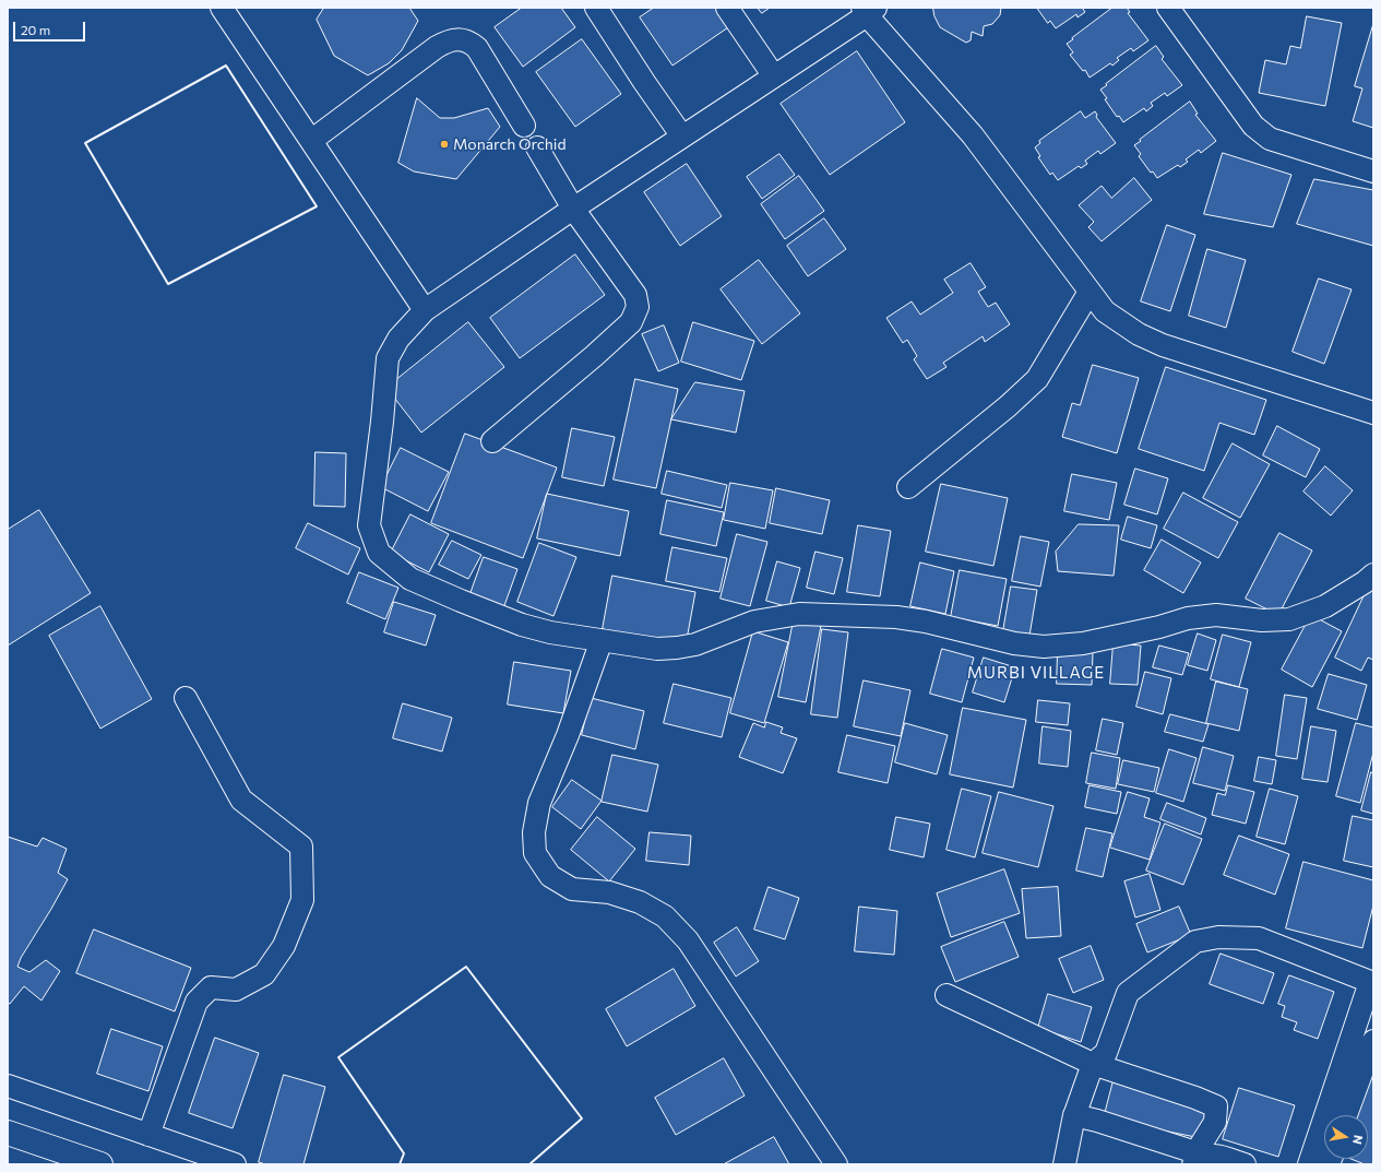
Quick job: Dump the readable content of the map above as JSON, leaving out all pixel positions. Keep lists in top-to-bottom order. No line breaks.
{"districts":["MURBI VILLAGE"],"places":["Monarch Orchid"],"scale_bar":"20 m","north":"right"}
